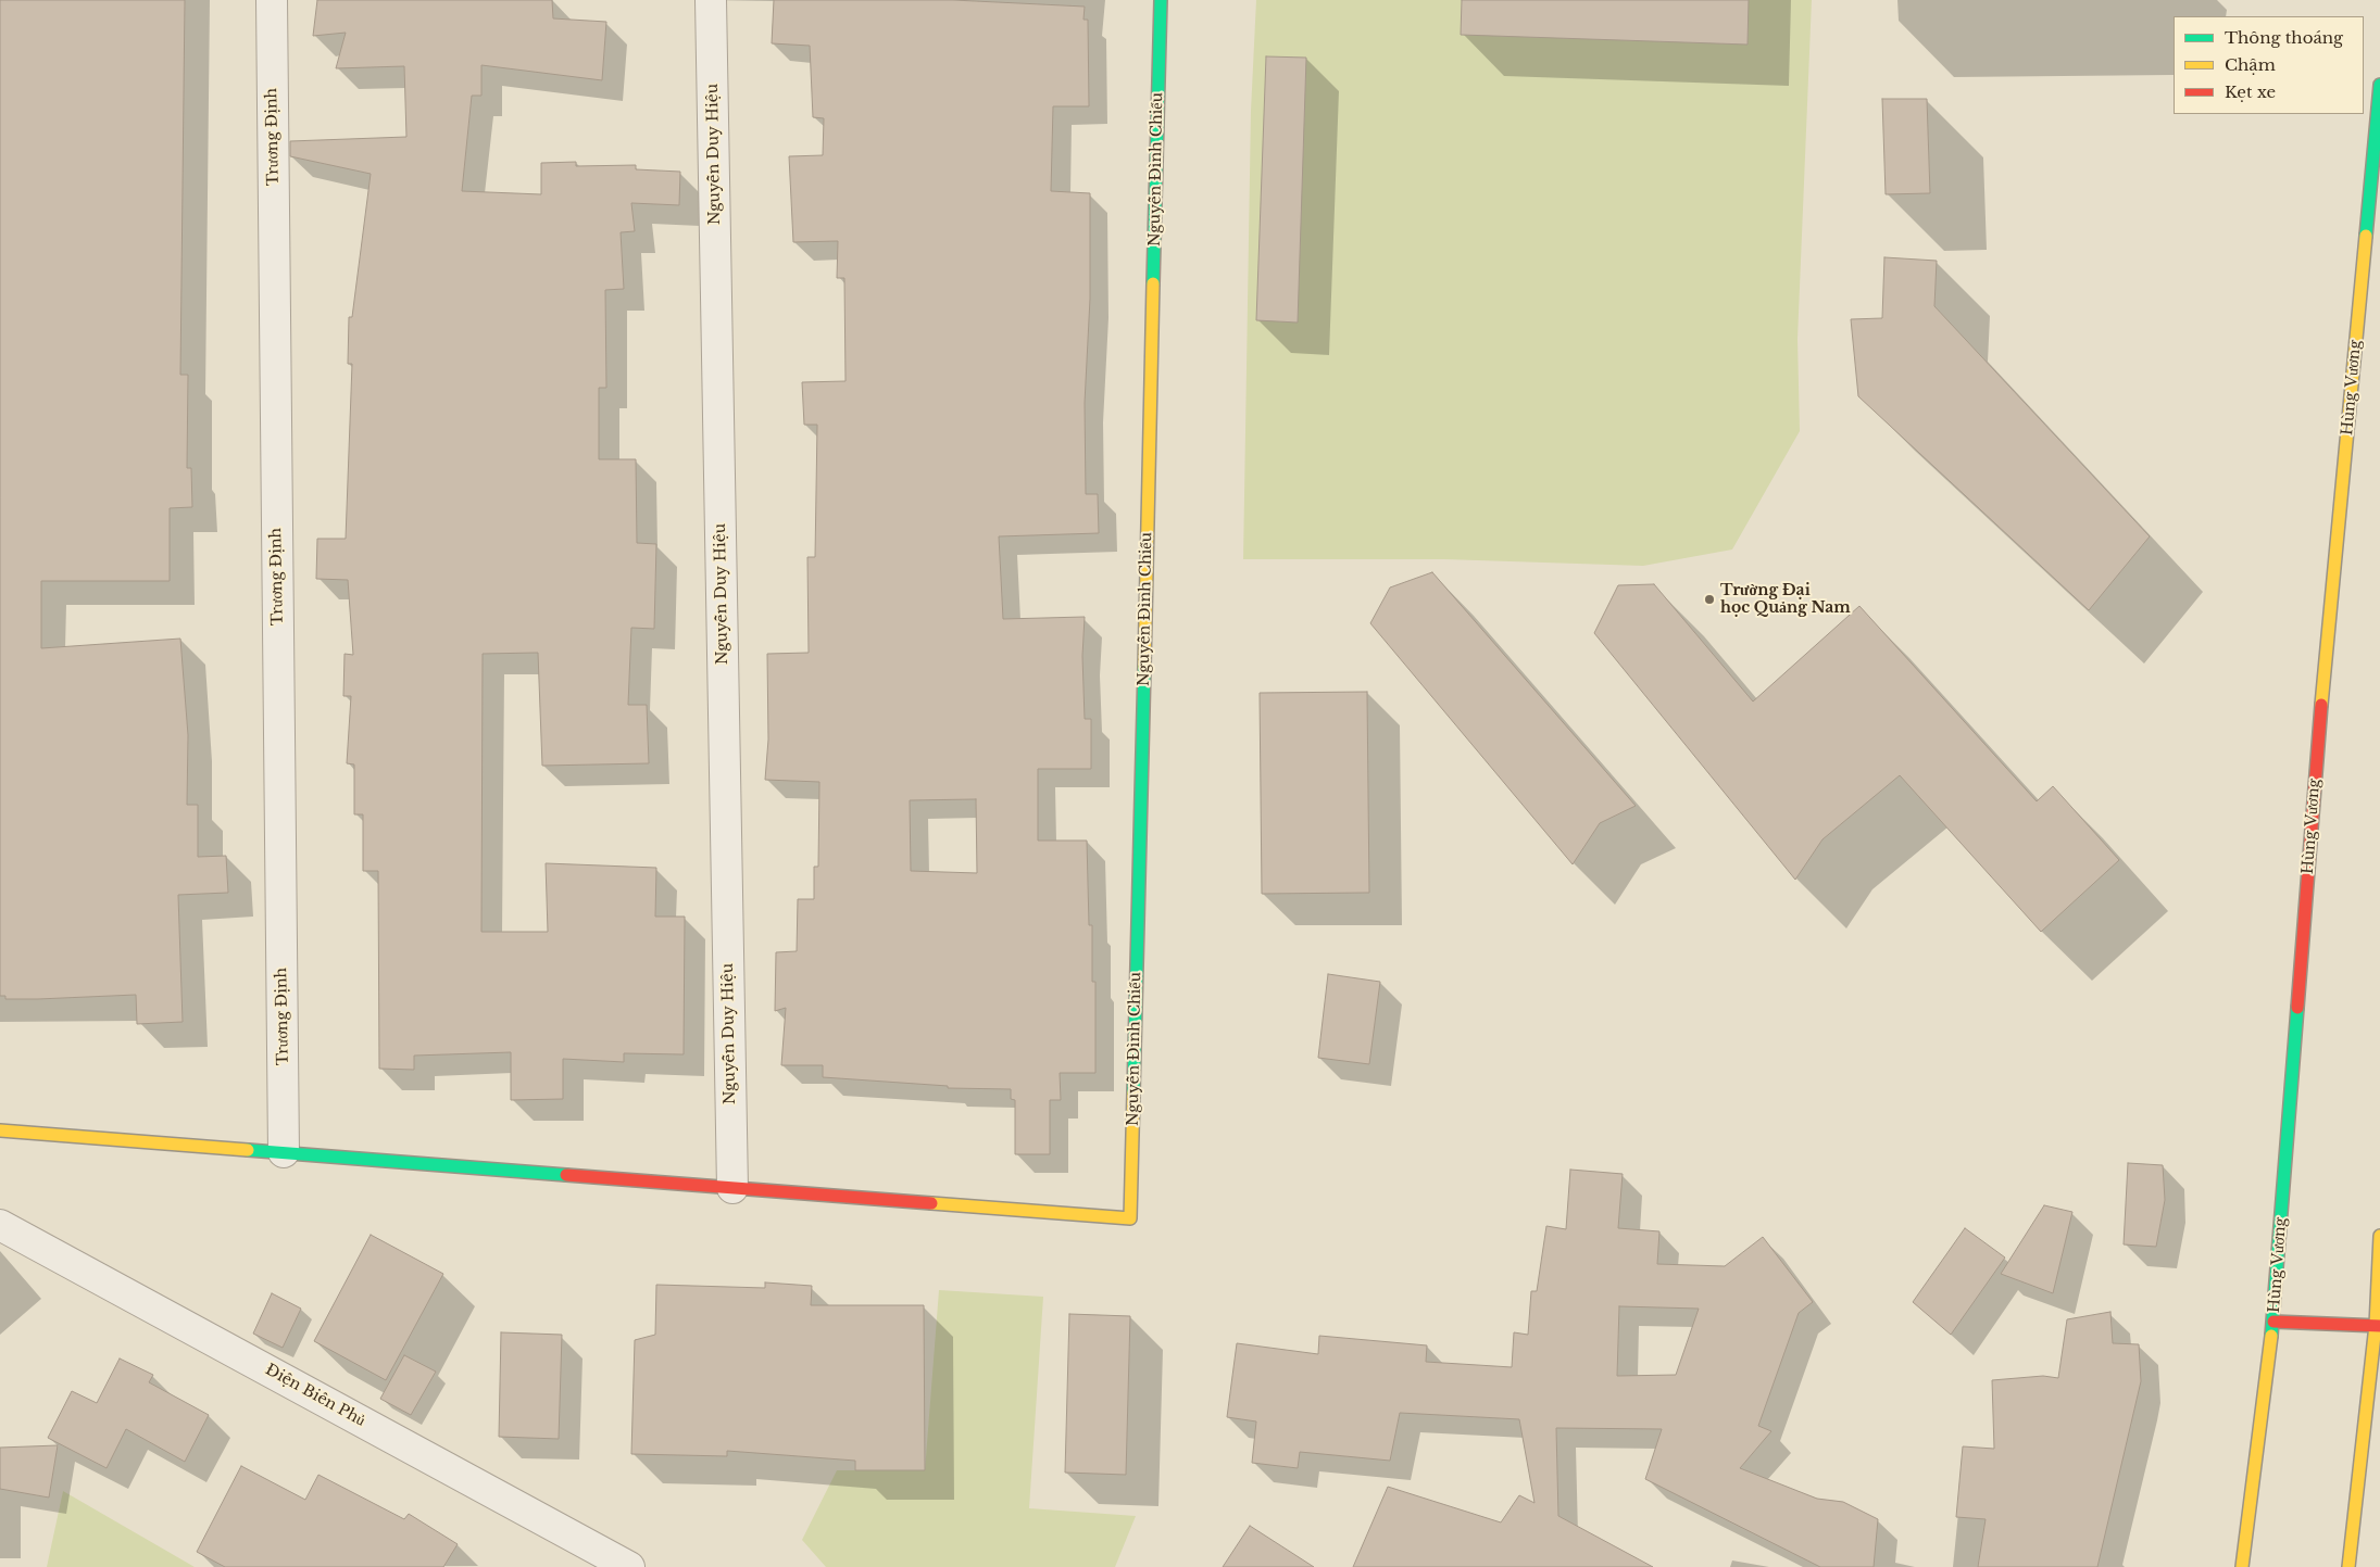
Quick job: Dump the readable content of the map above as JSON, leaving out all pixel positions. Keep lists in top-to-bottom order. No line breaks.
{"streets":{"street":["Trương Định","Nguyễn Duy Hiệu","Nguyễn Đình Chiểu","Hùng Vương","Điện Biên Phủ"]},"crossings":[["Nguyễn Duy Hiệu","Nguyễn Đình Chiểu"]],"places":["Trường Đại học Quảng Nam"],"legend":["Thông thoáng","Chậm","Kẹt xe"]}
